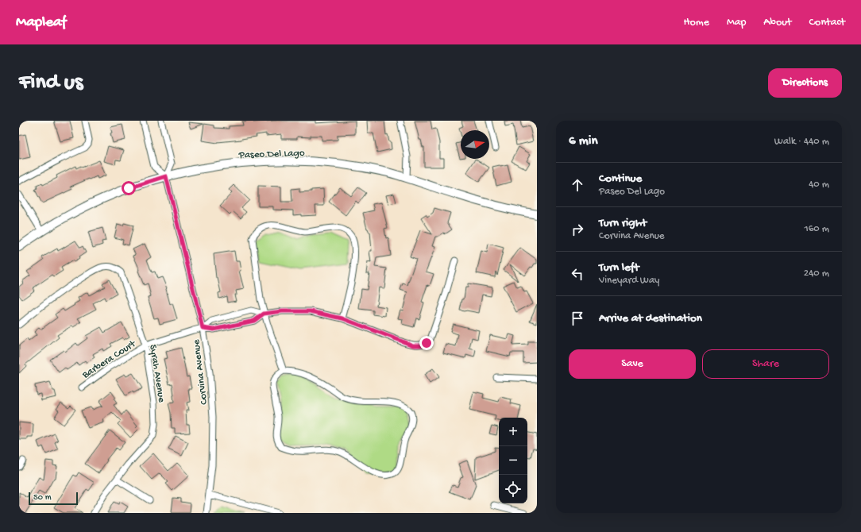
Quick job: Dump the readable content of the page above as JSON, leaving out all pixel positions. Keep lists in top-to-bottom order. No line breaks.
{"streets":{"street":["Paseo Del Lago","Barbera Court","Corvina Avenue","Syrah Avenue"]},"crossings":[["Paseo Del Lago","Corvina Avenue"],["Barbera Court","Corvina Avenue"],["Barbera Court","Syrah Avenue"]],"scale_bar":"50 m","north":"right","page":{"header":"Mapleaf","nav":["Home","Map","About","Contact"],"buttons":["Directions",["Save","Share"]],"title":"Find us","heading":["6 min","Walk · 440 m"],"list":[["Continue","Paseo Del Lago","40 m"],["Turn right","Corvina Avenue","160 m"],["Turn left","Vineyard Way","240 m"],"Arrive at destination"],"map_buttons":["+","−"],"scale":"50 m"}}
